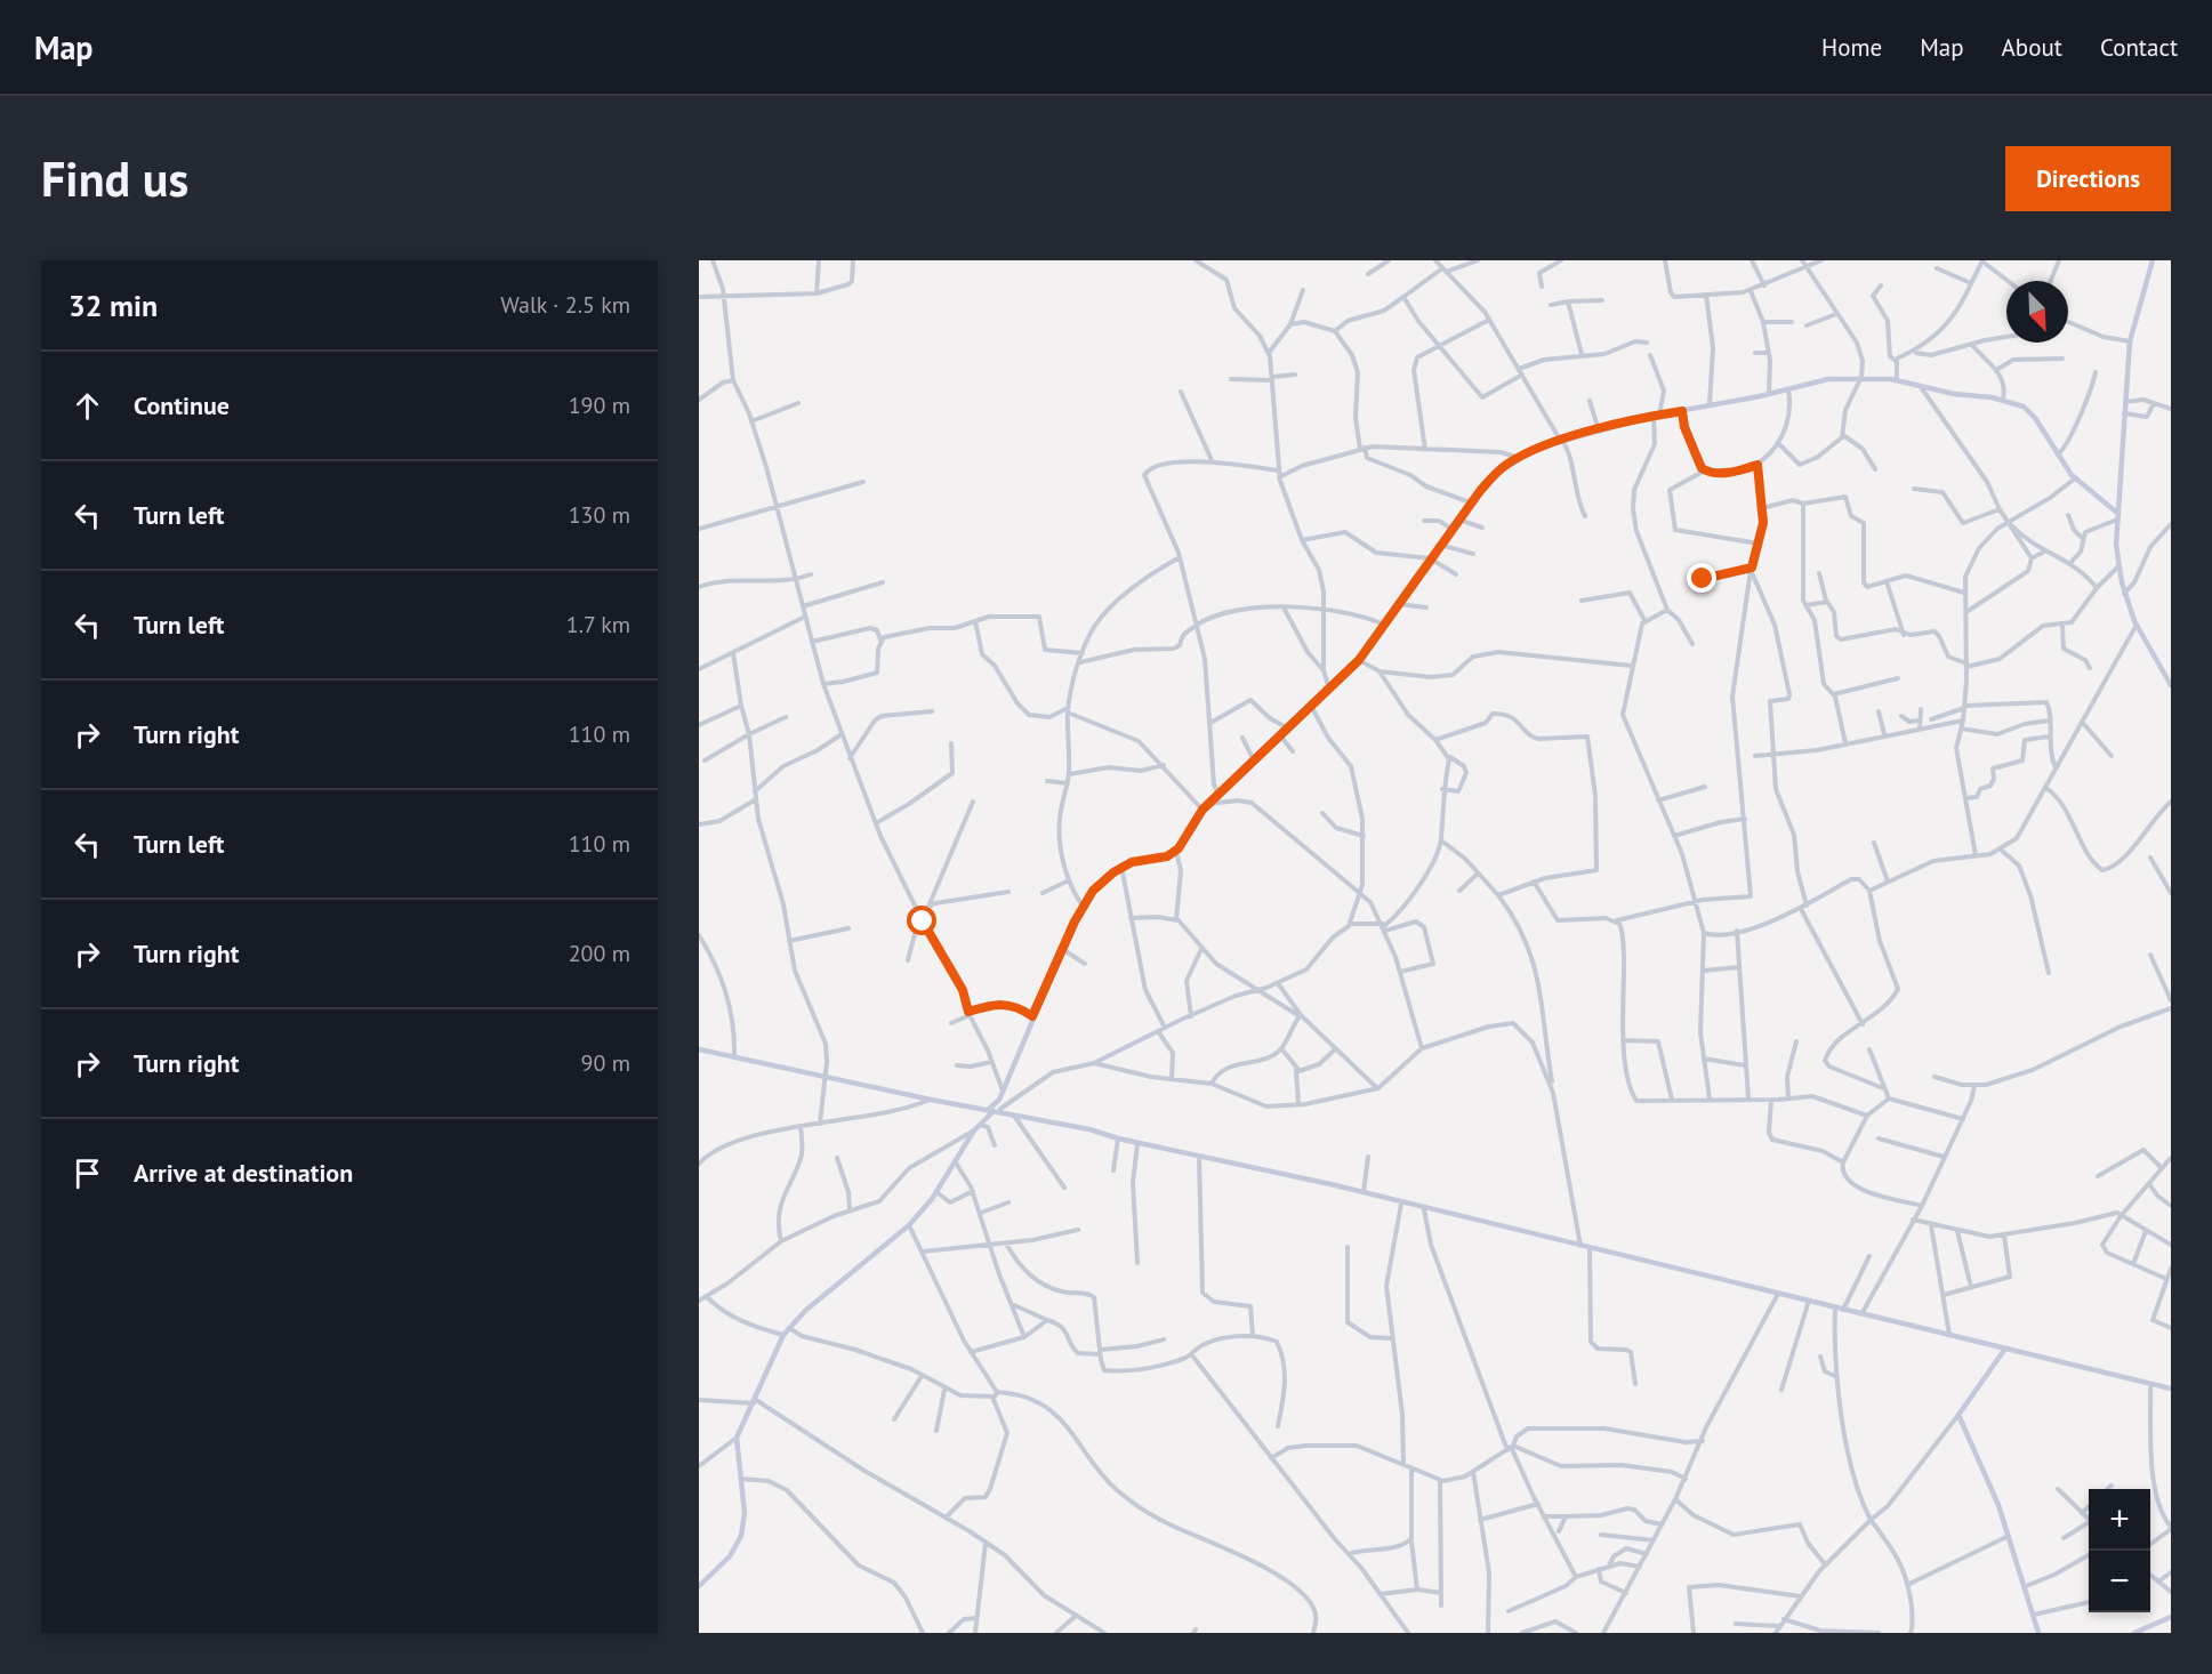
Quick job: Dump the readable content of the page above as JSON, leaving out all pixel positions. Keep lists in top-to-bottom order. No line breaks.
{"north":"bottom right","page":{"header":"Map","nav":["Home","Map","About","Contact"],"buttons":"Directions","title":"Find us","heading":["32 min","Walk · 2.5 km"],"list":[["Continue","190 m"],["Turn left","130 m"],["Turn left","1.7 km"],["Turn right","110 m"],["Turn left","110 m"],["Turn right","200 m"],["Turn right","90 m"],"Arrive at destination"],"map_buttons":["+","−"]}}
